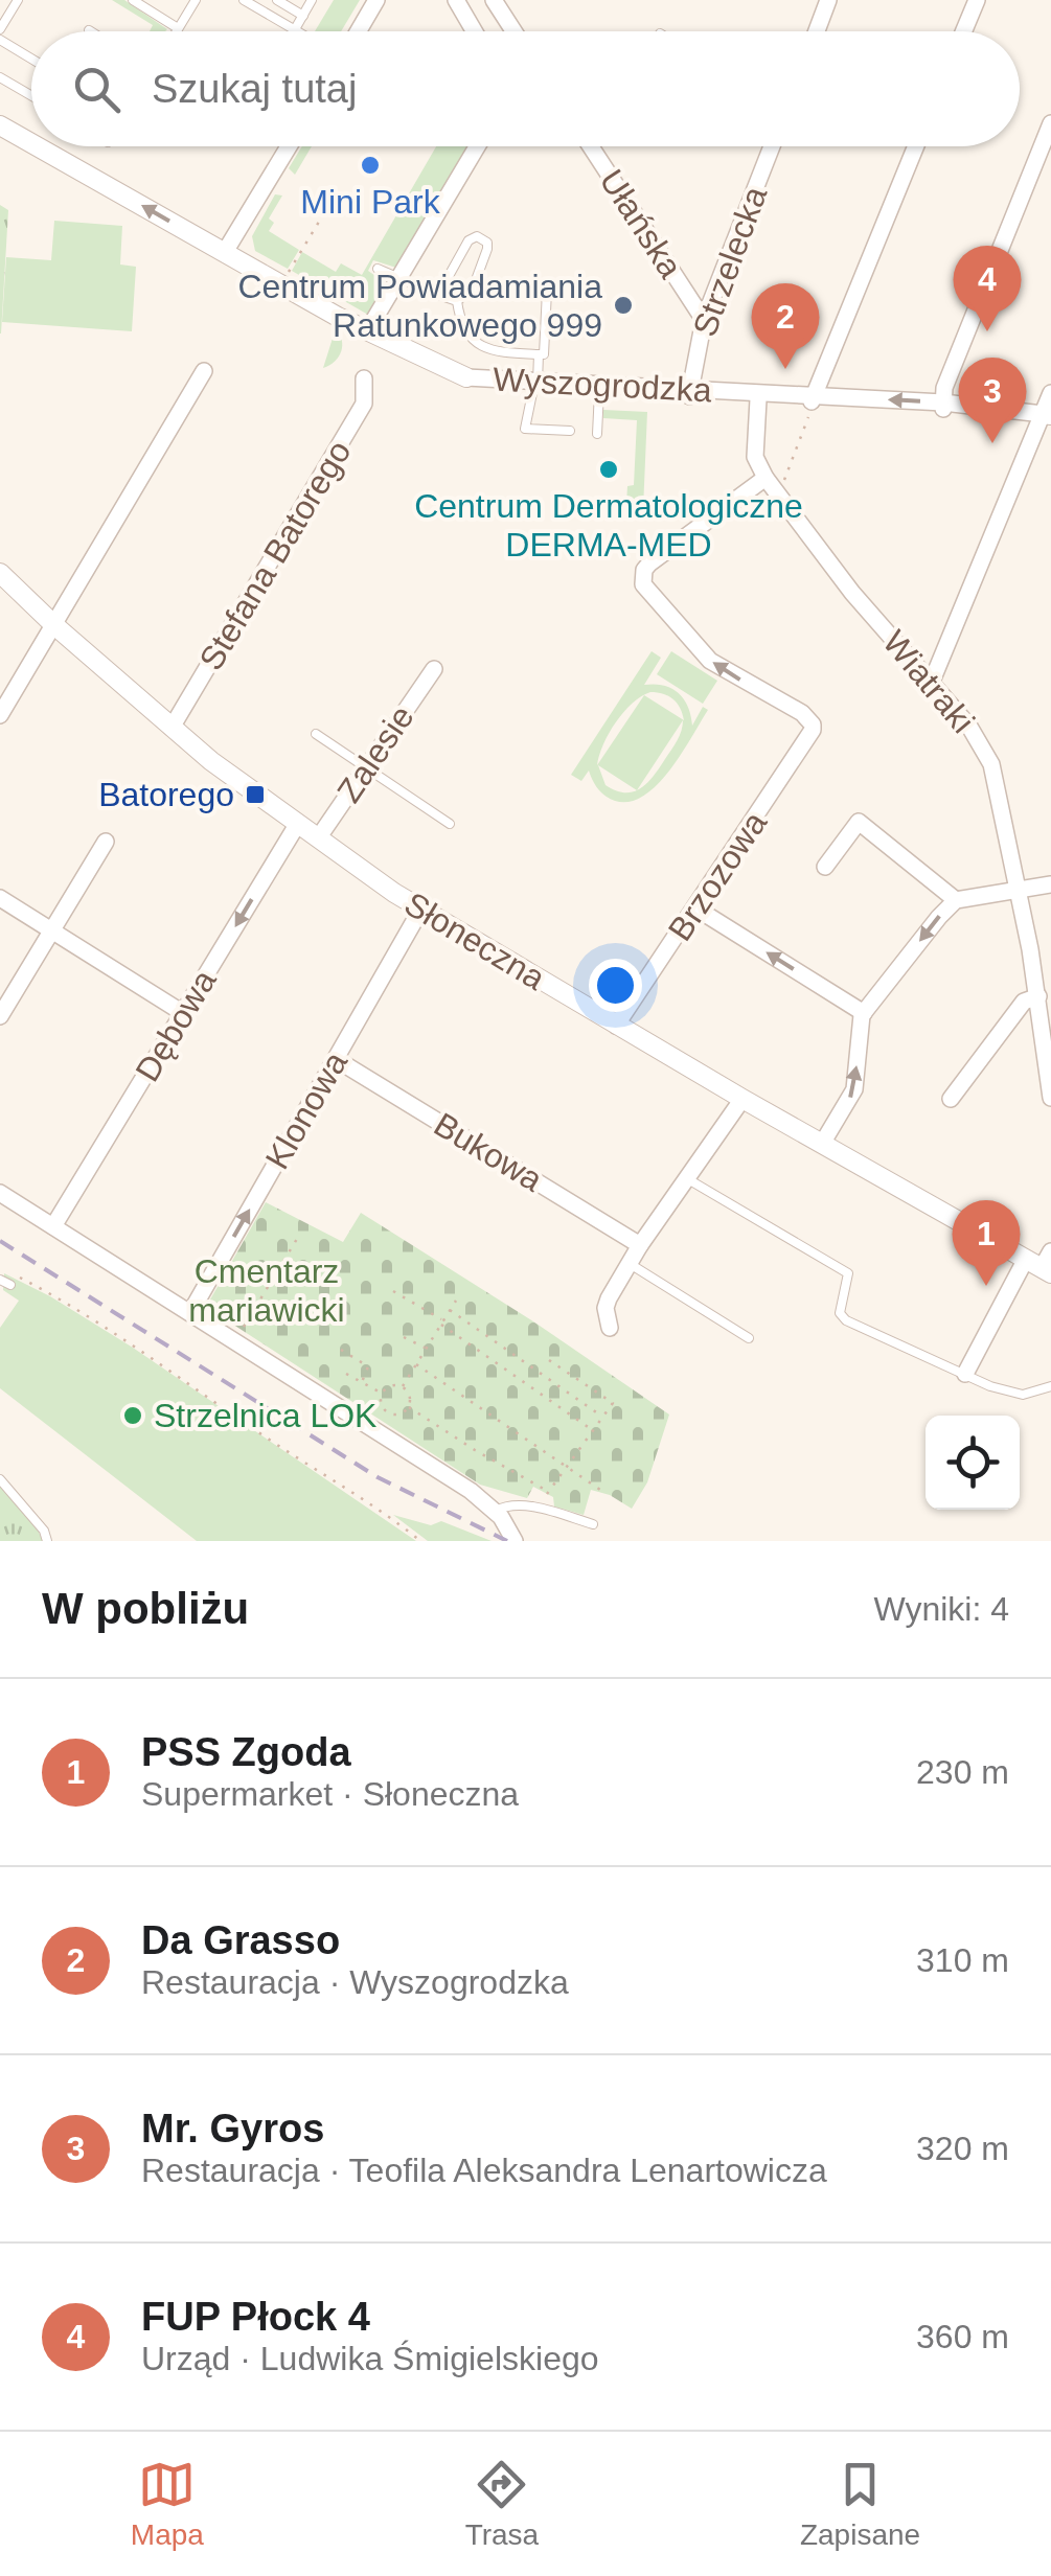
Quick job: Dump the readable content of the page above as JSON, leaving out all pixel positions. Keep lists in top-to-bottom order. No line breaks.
{"streets":{"street":["Ułańska","Strzelecka","Wyszogrodzka","Stefana Batorego","Wiatraki","Zalesie","Brzozowa","Słoneczna","Dębowa","Klonowa","Bukowa"]},"crossings":[["Ułańska","Strzelecka"],["Strzelecka","Wyszogrodzka"],["Stefana Batorego","Słoneczna"],["Wiatraki","Brzozowa"],["Zalesie","Słoneczna"],["Brzozowa","Słoneczna"],["Słoneczna","Dębowa"],["Słoneczna","Klonowa"],["Klonowa","Bukowa"]],"one_way":["Dębowa","Klonowa"],"parks":["Cmentarz mariawicki"],"places":{"other":["Mini Park","Centrum Powiadamiania Ratunkowego 999","Centrum Dermatologiczne DERMA-MED","Strzelnica LOK"],"transit":["Batorego"]},"page":{"search":"Szukaj tutaj","pins":["4","2","3","1"],"heading":["W pobliżu","Wyniki: 4"],"list":[{"mark":"1","name":"PSS Zgoda","note":"Supermarket · Słoneczna","value":"230 m"},{"mark":"2","name":"Da Grasso","note":"Restauracja · Wyszogrodzka","value":"310 m"},{"mark":"3","name":"Mr. Gyros","note":"Restauracja · Teofila Aleksandra Lenartowicza","value":"320 m"},{"mark":"4","name":"FUP Płock 4","note":"Urząd · Ludwika Śmigielskiego","value":"360 m"}],"nav":["Mapa","Trasa","Zapisane"]}}
